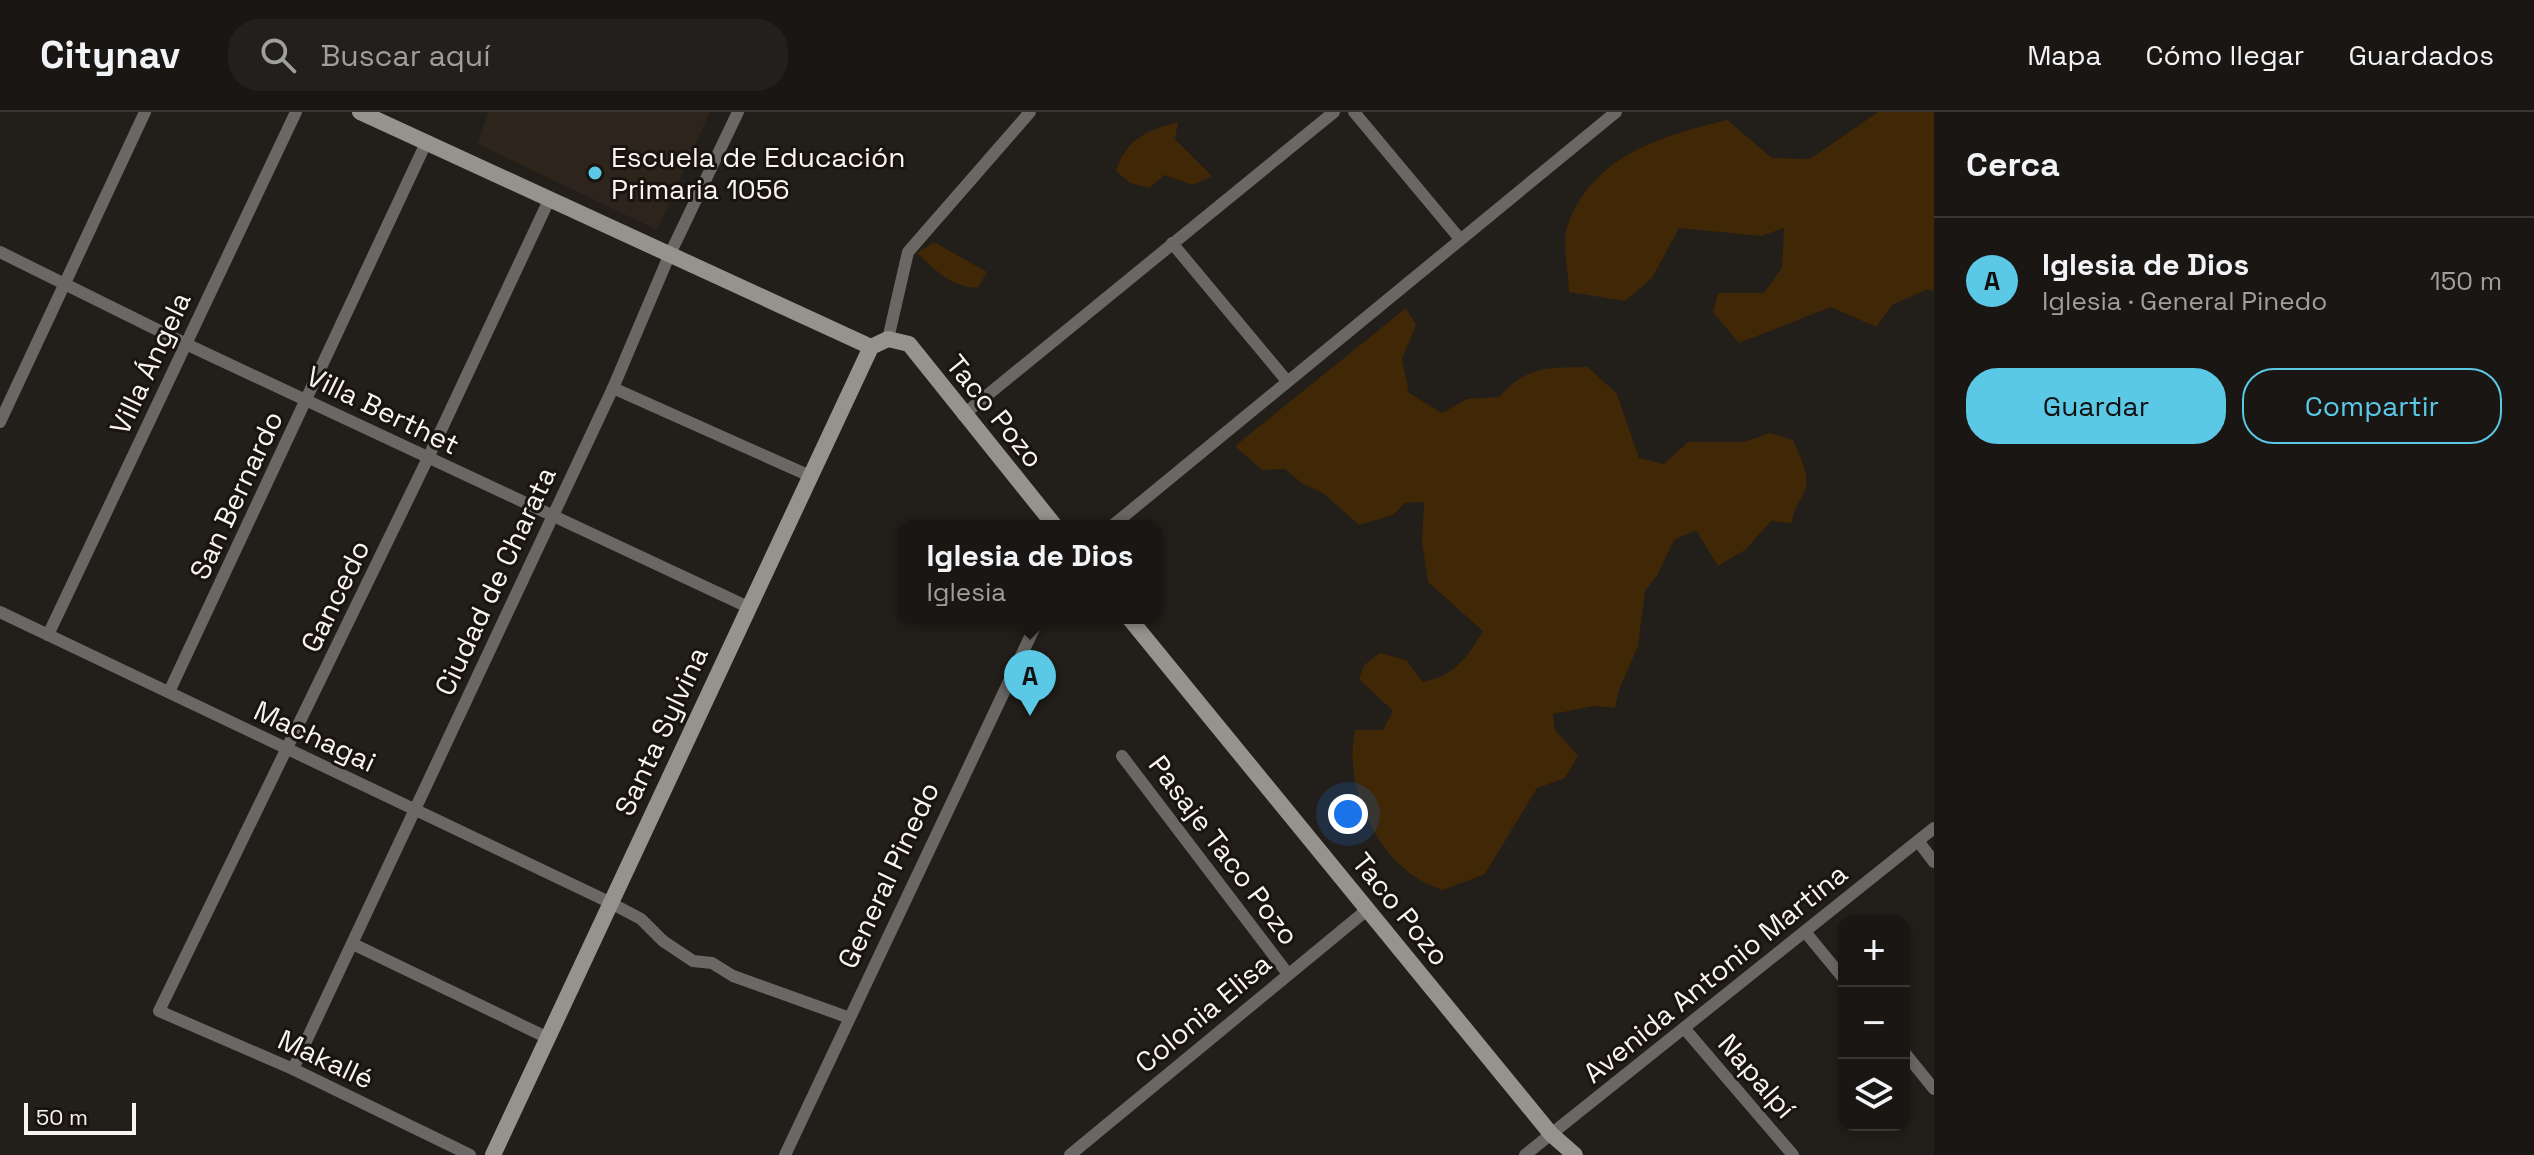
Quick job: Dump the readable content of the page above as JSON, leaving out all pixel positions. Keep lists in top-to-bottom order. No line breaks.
{"streets":{"street":["Villa Ángela","Villa Berthet","Taco Pozo","San Bernardo","Ciudad de Charata","Gancedo","Santa Sylvina","Machagai","Pasaje Taco Pozo","General Pinedo","Avenida Antonio Martina","Colonia Elisa","Makallé","Napalpí"]},"crossings":[["Villa Ángela","Villa Berthet"],["Villa Ángela","Machagai"],["Villa Berthet","San Bernardo"],["Villa Berthet","Ciudad de Charata"],["Villa Berthet","Gancedo"],["Villa Berthet","Santa Sylvina"],["Taco Pozo","Avenida Antonio Martina"],["Taco Pozo","Colonia Elisa"],["San Bernardo","Machagai"],["Ciudad de Charata","Machagai"],["Ciudad de Charata","Makallé"],["Gancedo","Machagai"],["Gancedo","Makallé"],["Santa Sylvina","Machagai"],["Machagai","General Pinedo"],["Pasaje Taco Pozo","Colonia Elisa"],["Avenida Antonio Martina","Napalpí"]],"places":["Escuela de Educación Primaria 1056"],"scale_bar":"50 m","page":{"header":"Citynav","search":"Buscar aquí","nav":["Mapa","Cómo llegar","Guardados"],"heading":"Cerca","list":[{"mark":"A","name":"Iglesia de Dios","note":"Iglesia · General Pinedo","value":"150 m"}],"buttons":["Guardar","Compartir"],"popup":["Iglesia de Dios","Iglesia"],"pins":"A","map_buttons":["+","−"],"scale":"50 m"}}
